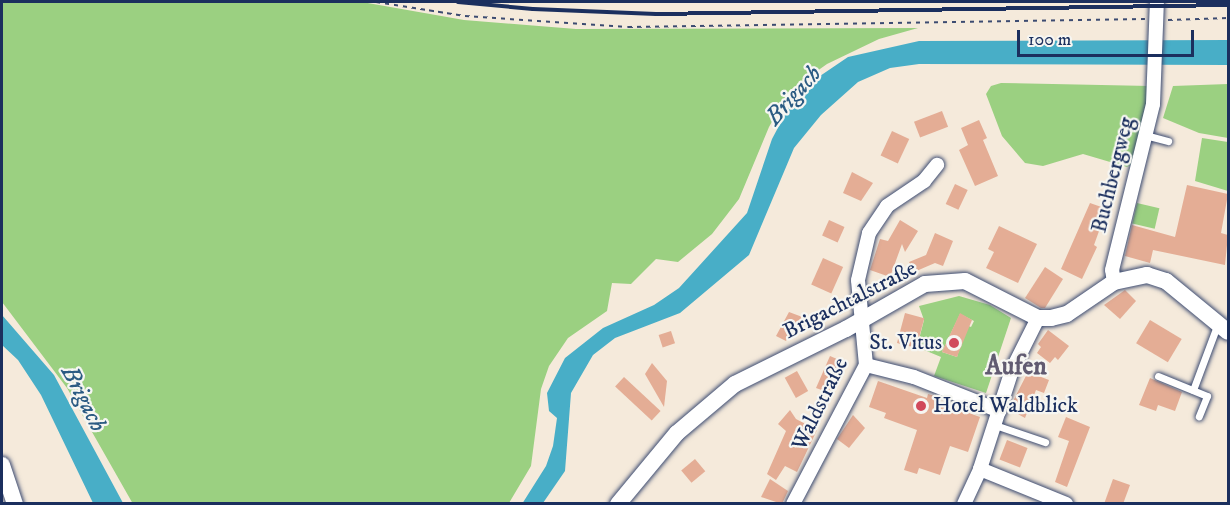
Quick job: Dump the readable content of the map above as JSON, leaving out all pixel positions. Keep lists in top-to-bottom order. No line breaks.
{"streets":{"street":["Buchbergweg","Brigachtalstraße","Waldstraße"]},"crossings":[["Brigachtalstraße","Waldstraße"]],"districts":["Aufen"],"water":["Brigach"],"places":["St. Vitus","Hotel Waldblick"],"scale_bar":"100 m"}
